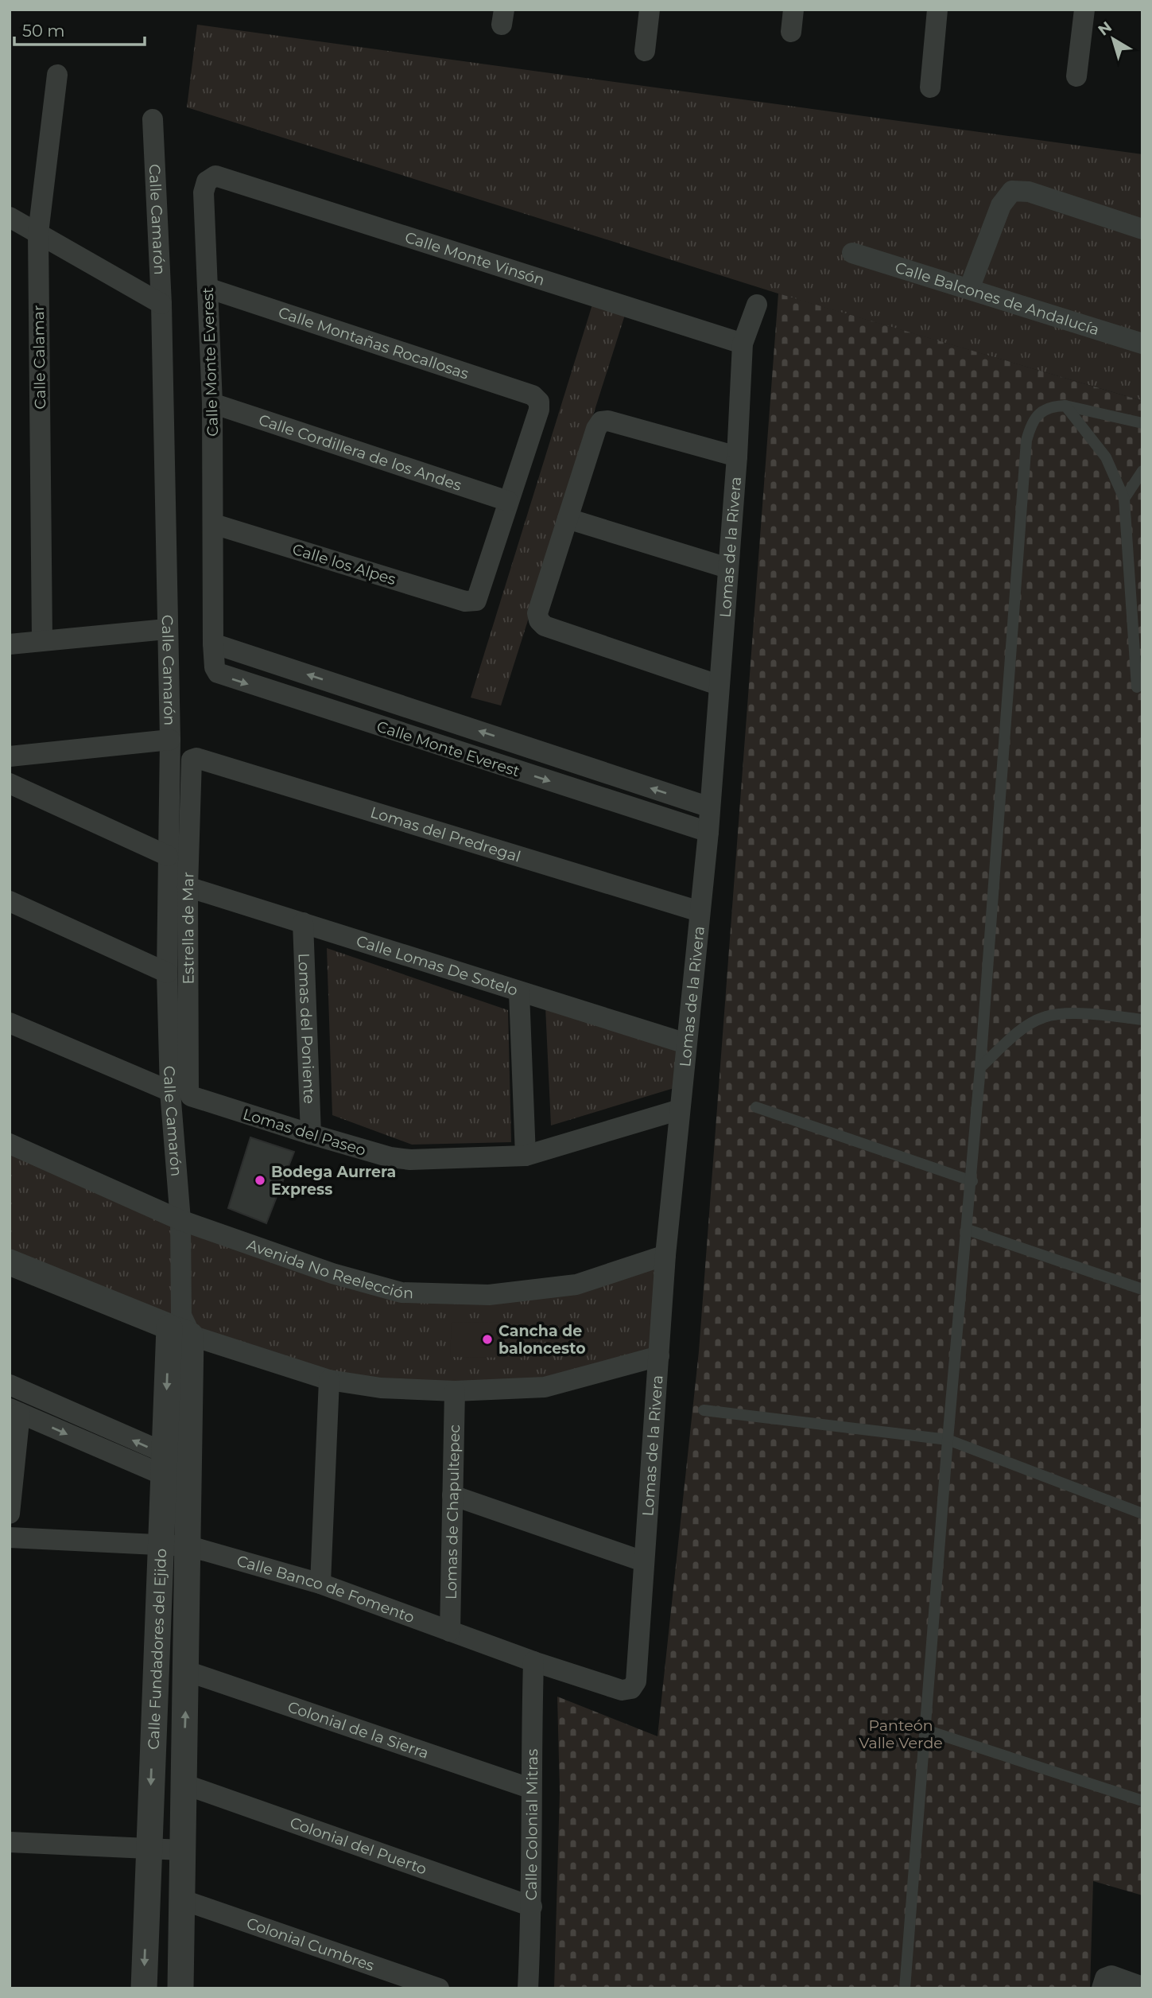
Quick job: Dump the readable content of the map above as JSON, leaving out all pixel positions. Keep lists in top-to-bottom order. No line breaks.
{"streets":{"street":["Calle Camarón","Calle Monte Vinsón","Calle Balcones de Andalucía","Calle Montañas Rocallosas","Calle Calamar","Calle Monte Everest","Calle Cordillera de los Andes","Lomas de la Rivera","Calle los Alpes","Lomas del Predregal","Estrella de Mar","Calle Lomas De Sotelo","Lomas del Poniente","Lomas del Paseo","Avenida No Reelección","Lomas de Chapultepec","Calle Banco de Fomento","Calle Fundadores del Ejido","Colonial de la Sierra","Calle Colonial Mitras","Colonial del Puerto","Colonial Cumbres"]},"crossings":[["Calle Camarón","Avenida No Reelección"],["Calle Camarón","Calle Fundadores del Ejido"],["Calle Monte Vinsón","Calle Monte Everest"],["Calle Monte Vinsón","Lomas de la Rivera"],["Calle Montañas Rocallosas","Calle Monte Everest"],["Calle Montañas Rocallosas","Calle Cordillera de los Andes"],["Calle Montañas Rocallosas","Calle los Alpes"],["Calle Monte Everest","Calle Cordillera de los Andes"],["Calle Monte Everest","Lomas de la Rivera"],["Calle Monte Everest","Calle los Alpes"],["Calle Cordillera de los Andes","Calle los Alpes"],["Lomas de la Rivera","Lomas del Predregal"],["Lomas de la Rivera","Calle Lomas De Sotelo"],["Lomas de la Rivera","Lomas del Paseo"],["Lomas de la Rivera","Avenida No Reelección"],["Lomas de la Rivera","Calle Banco de Fomento"],["Lomas del Predregal","Estrella de Mar"],["Estrella de Mar","Calle Lomas De Sotelo"],["Estrella de Mar","Lomas del Paseo"],["Calle Lomas De Sotelo","Lomas del Poniente"],["Lomas del Poniente","Lomas del Paseo"],["Avenida No Reelección","Calle Fundadores del Ejido"],["Lomas de Chapultepec","Calle Banco de Fomento"],["Calle Banco de Fomento","Calle Fundadores del Ejido"],["Calle Banco de Fomento","Calle Colonial Mitras"],["Calle Fundadores del Ejido","Colonial de la Sierra"],["Calle Fundadores del Ejido","Colonial del Puerto"],["Calle Fundadores del Ejido","Colonial Cumbres"],["Colonial de la Sierra","Calle Colonial Mitras"],["Calle Colonial Mitras","Colonial del Puerto"]],"parks":["Panteón Valle Verde"],"places":["Bodega Aurrera Express","Cancha de baloncesto"],"scale_bar":"50 m","north":"top left"}
